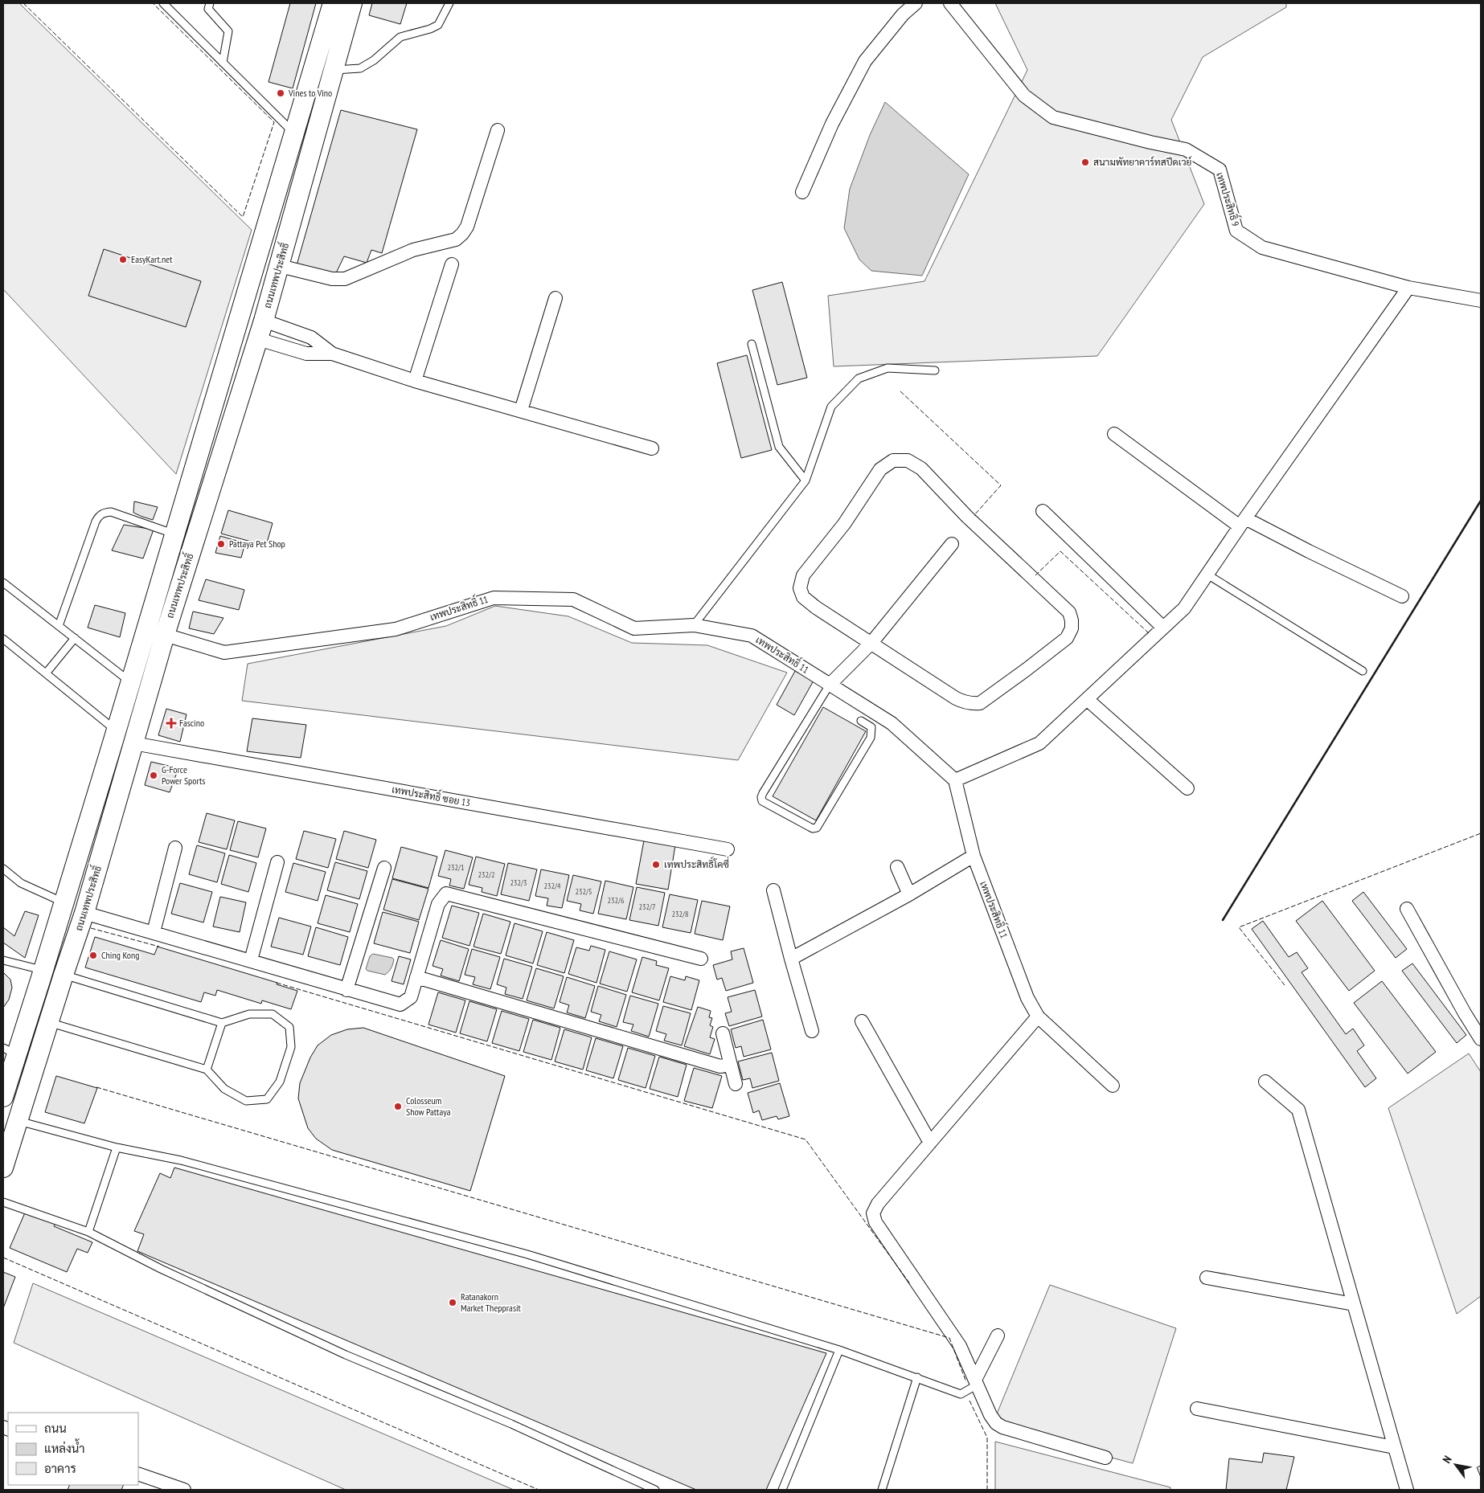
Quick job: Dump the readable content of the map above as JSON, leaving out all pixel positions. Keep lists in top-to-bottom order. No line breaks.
{"streets":{"main road":["ถนนเทพประสิทธิ์"],"street":["เทพประสิทธิ์ 9","เทพประสิทธิ์ 11","เทพประสิทธิ์ ซอย 13"]},"crossings":[["ถนนเทพประสิทธิ์","เทพประสิทธิ์ 11"],["ถนนเทพประสิทธิ์","เทพประสิทธิ์ ซอย 13"]],"places":{"other":["Vines to Vino","สนามพัทยาคาร์ทสปีดเวย์","EasyKart.net","Pattaya Pet Shop","G-Force Power Sports","เทพประสิทธิ์โคซี่","Ching Kong","Colosseum Show Pattaya","Ratanakorn Market Thepprasit"],"health":["Fascino"]},"house_numbers":["232/1","232/2","232/3","232/4","232/5","232/6","232/7","232/8"],"legend":["ถนน","แหล่งน้ำ","อาคาร"],"north":"top left"}
